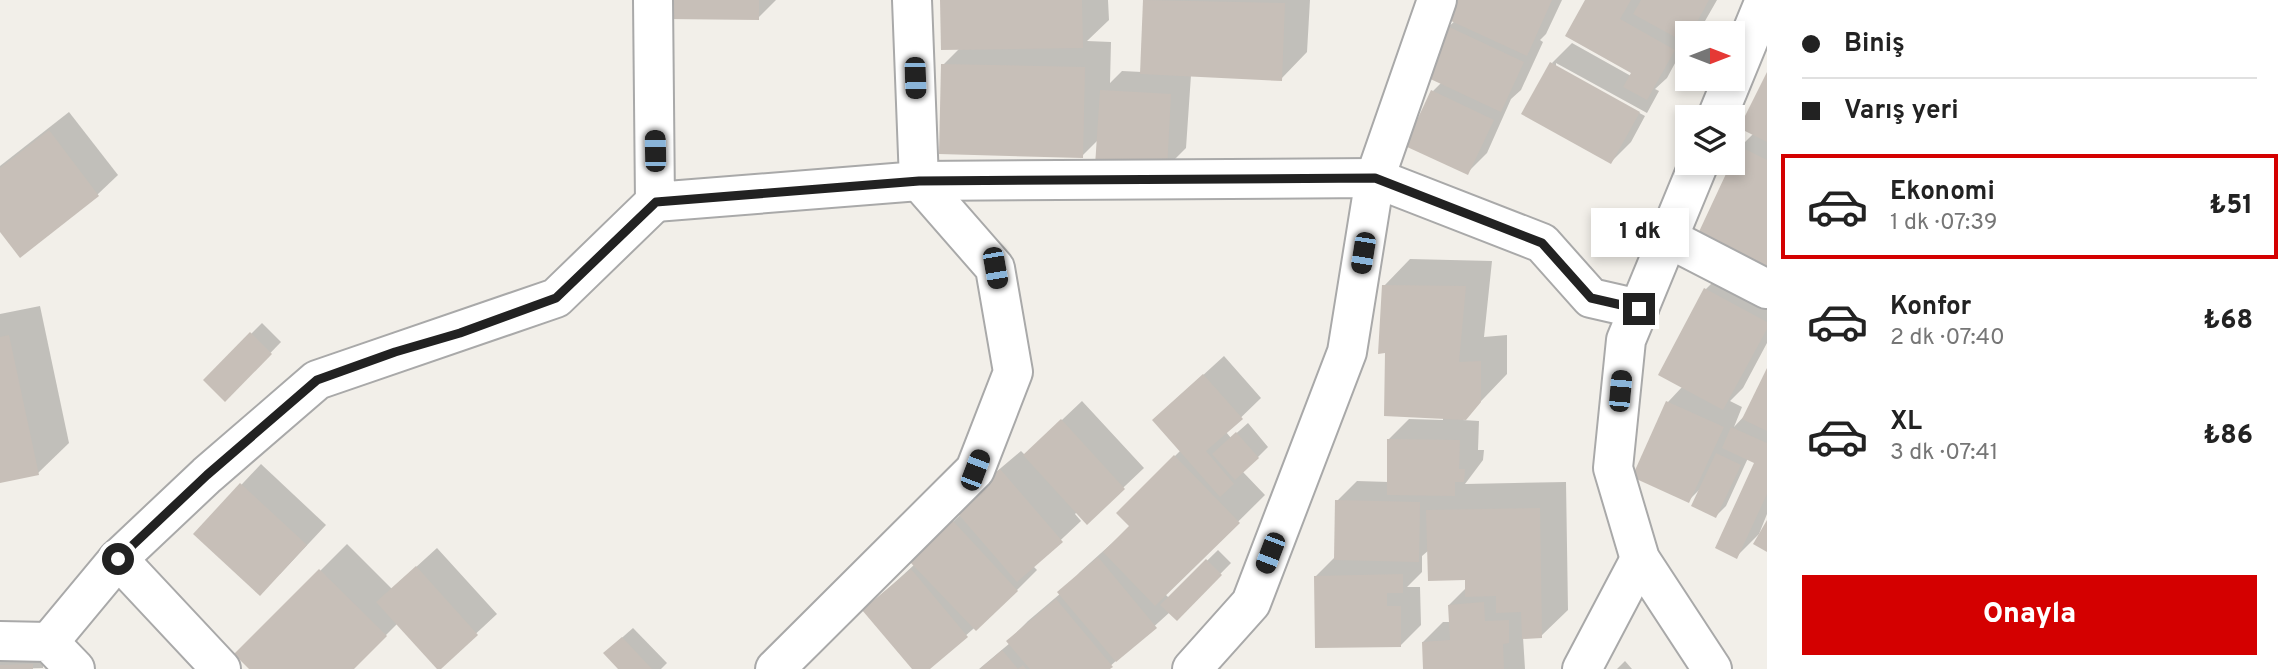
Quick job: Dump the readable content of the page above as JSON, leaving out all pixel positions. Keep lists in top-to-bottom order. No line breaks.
{"north":"right","page":{"banner":["Biniş","Varış yeri"],"list":[{"name":"Ekonomi","note":"1 dk · 07:39","value":"₺51"},{"name":"Konfor","note":"2 dk · 07:40","value":"₺68"},{"name":"XL","note":"3 dk · 07:41","value":"₺86"}],"bubble":"1 dk","buttons":"Onayla"}}
